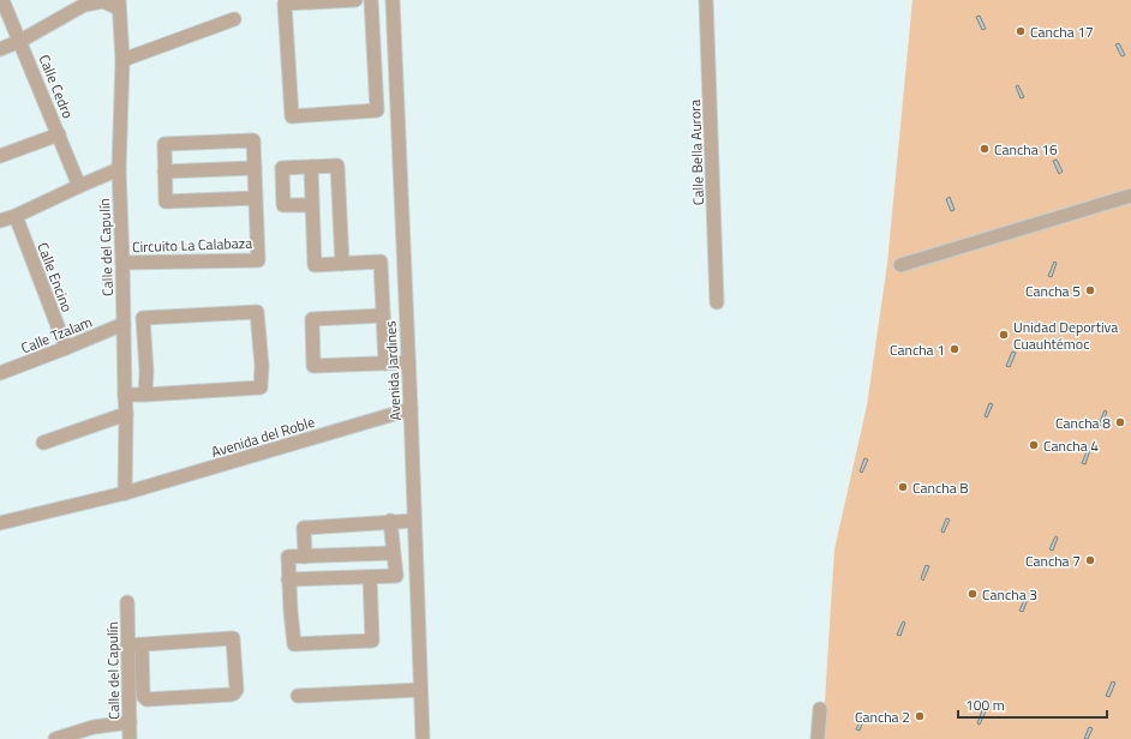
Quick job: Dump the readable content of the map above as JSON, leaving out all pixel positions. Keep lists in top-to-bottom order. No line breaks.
{"streets":{"street":["Calle Cedro","Calle Bella Aurora","Circuito La Calabaza","Calle del Capulín","Calle Encino","Calle Tzalam","Avenida Jardines","Avenida del Roble"]},"crossings":[["Circuito La Calabaza","Calle del Capulín"],["Calle del Capulín","Calle Tzalam"],["Calle del Capulín","Avenida del Roble"],["Calle Encino","Calle Tzalam"],["Avenida Jardines","Avenida del Roble"]],"places":["Cancha 17","Cancha 16","Cancha 5","Unidad Deportiva Cuauhtémoc","Cancha 1","Cancha 8","Cancha 4","Cancha B","Cancha 7","Cancha 3","Cancha 2"],"scale_bar":"100 m"}
